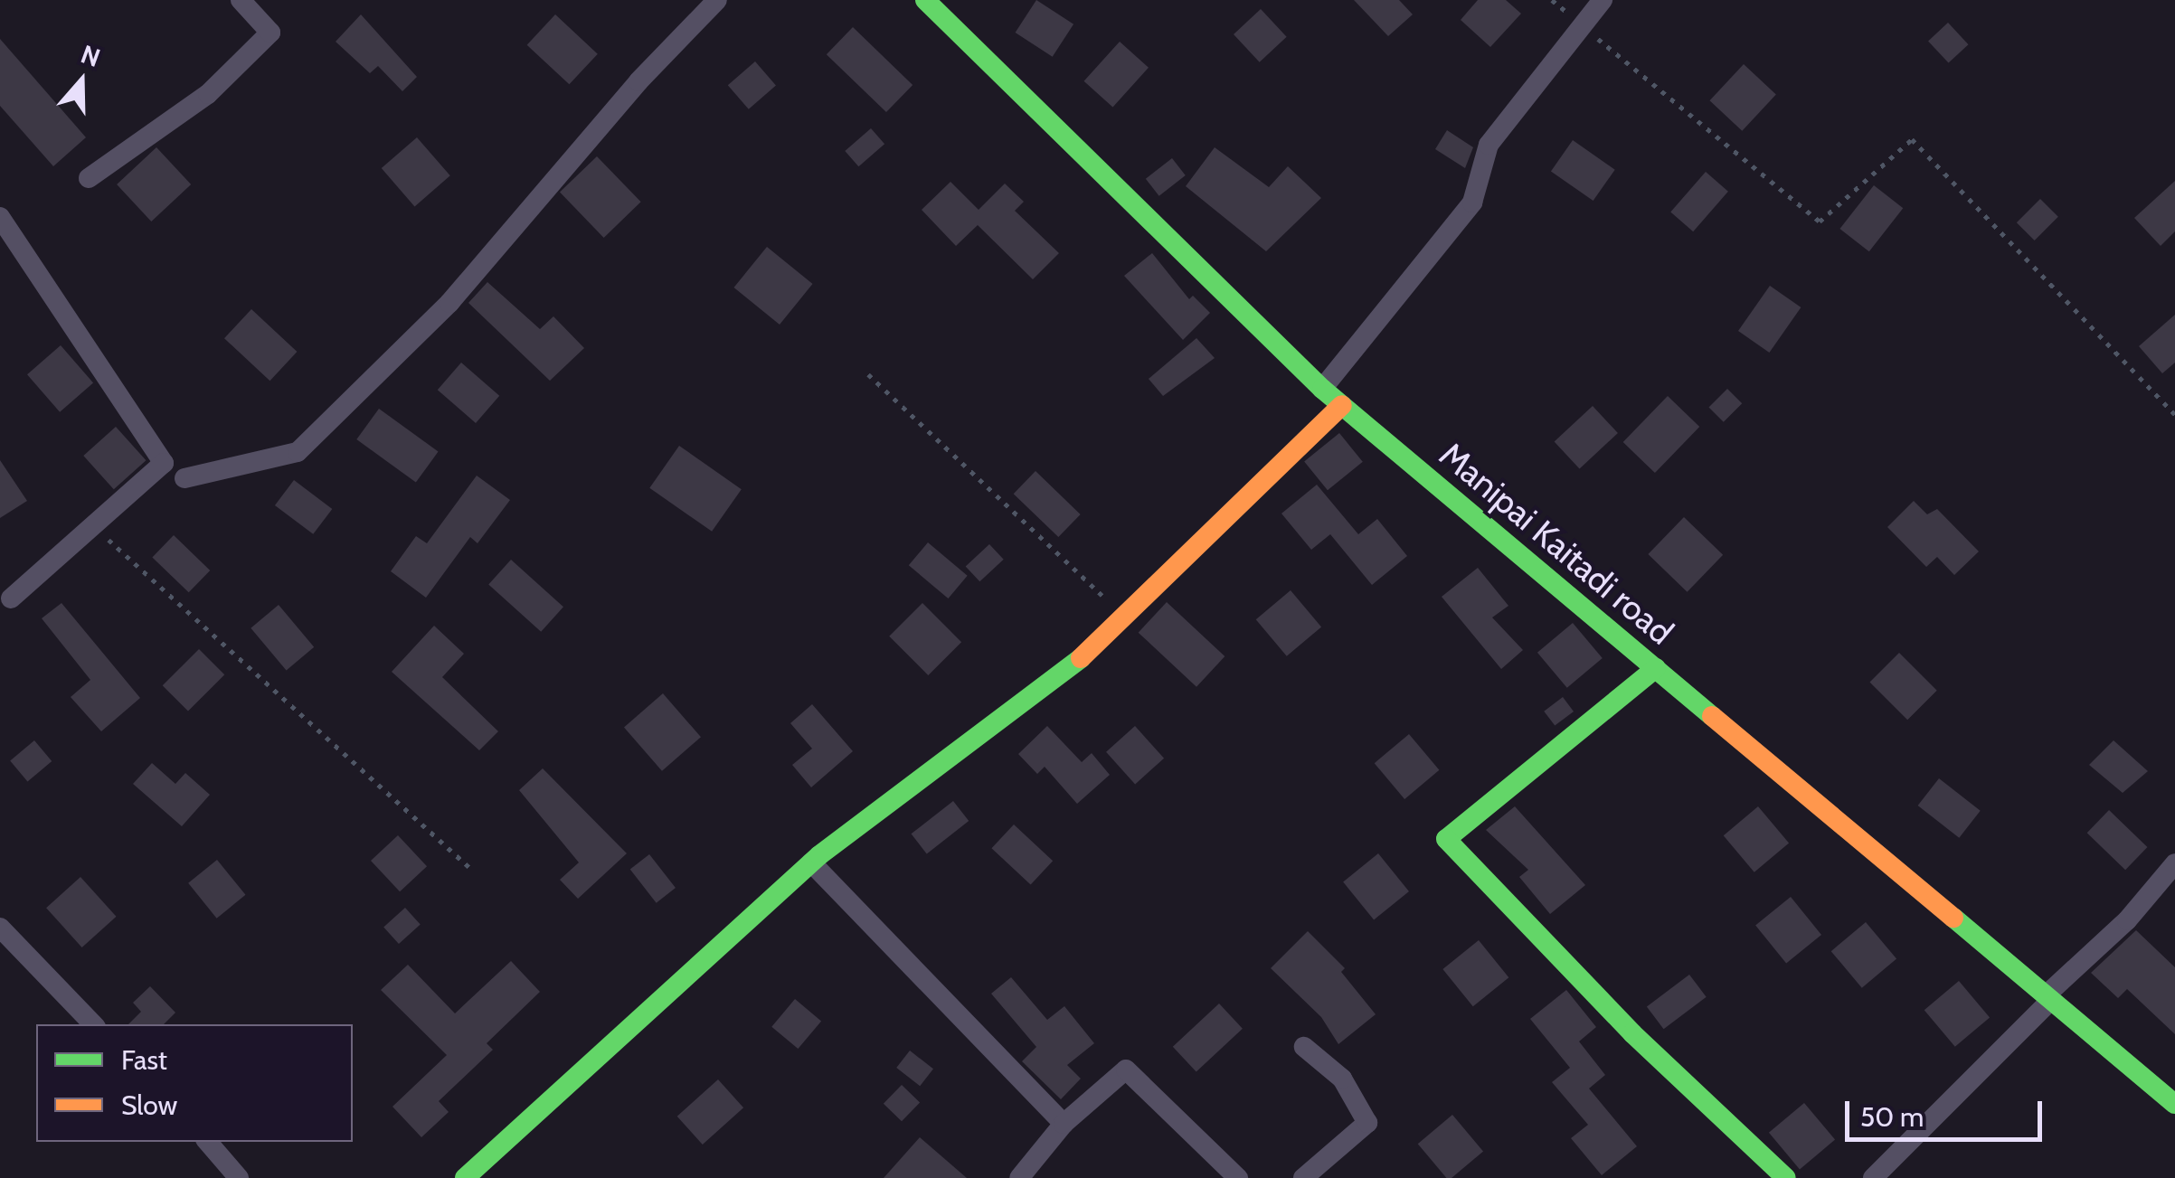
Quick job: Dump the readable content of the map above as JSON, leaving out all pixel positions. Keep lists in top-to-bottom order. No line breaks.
{"streets":{"street":["Manipai Kaitadi road"]},"legend":["Fast","Slow"],"scale_bar":"50 m","north":"top"}
